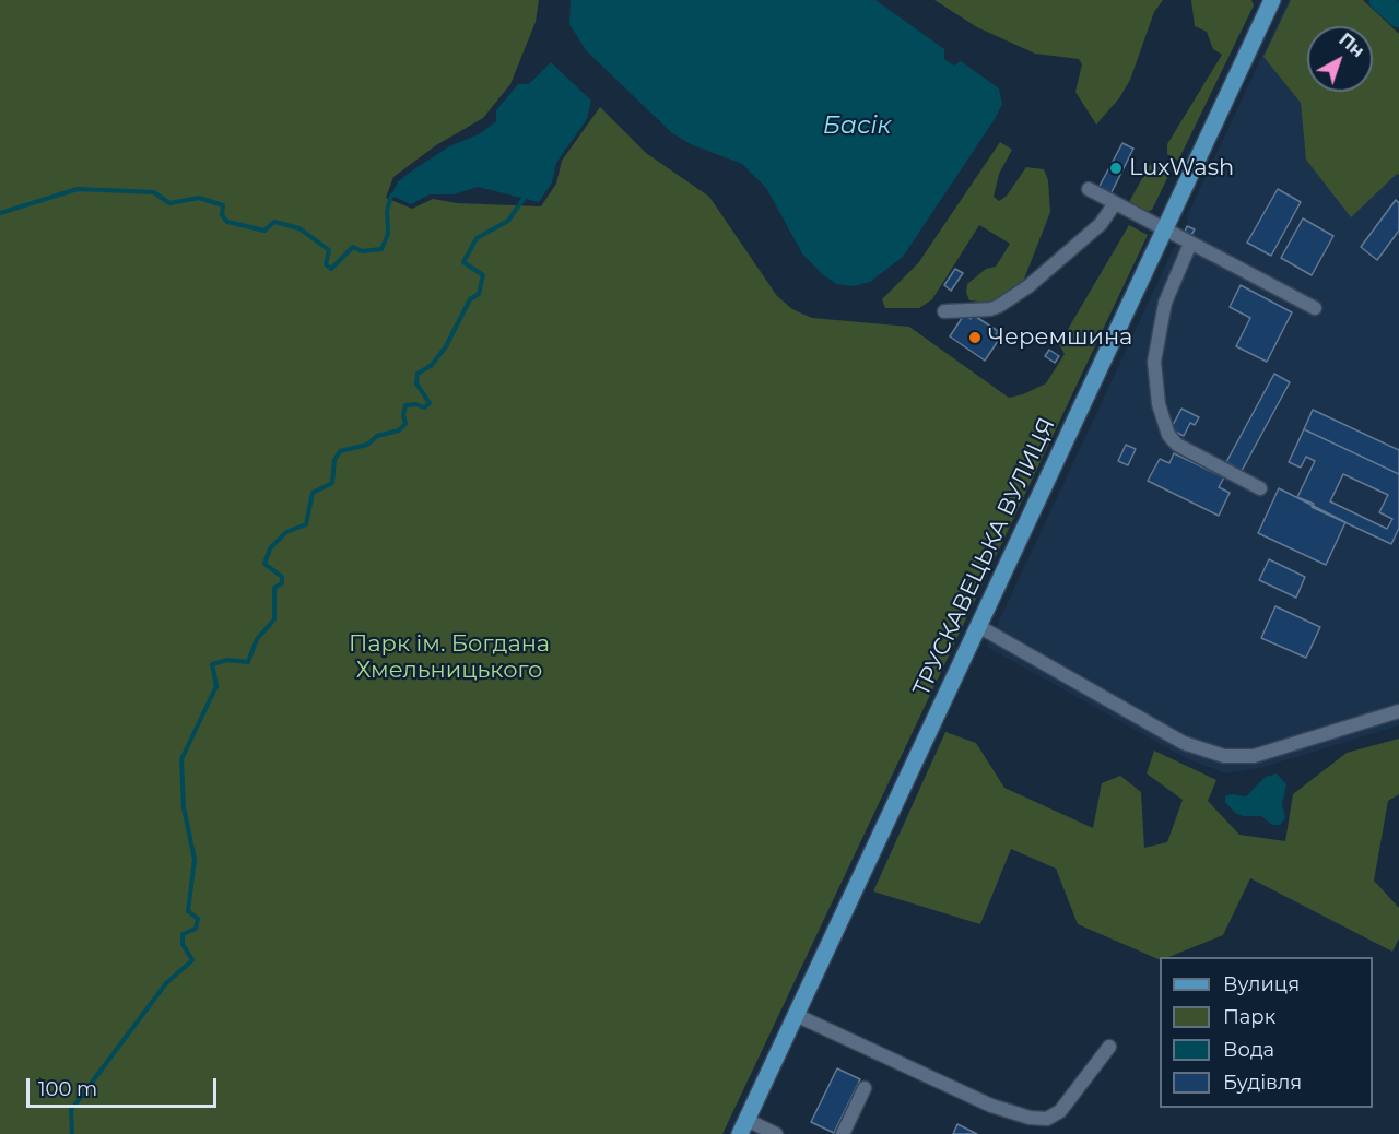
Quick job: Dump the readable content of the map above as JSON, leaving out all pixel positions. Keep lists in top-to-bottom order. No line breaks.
{"streets":{"main road":["ТРУСКАВЕЦЬКА ВУЛИЦЯ"]},"water":["Басік"],"parks":["Парк ім. Богдана Хмельницького"],"places":["LuxWash","Черемшина"],"legend":["Вулиця","Парк","Вода","Будівля"],"scale_bar":"100 m","north":"top right"}
